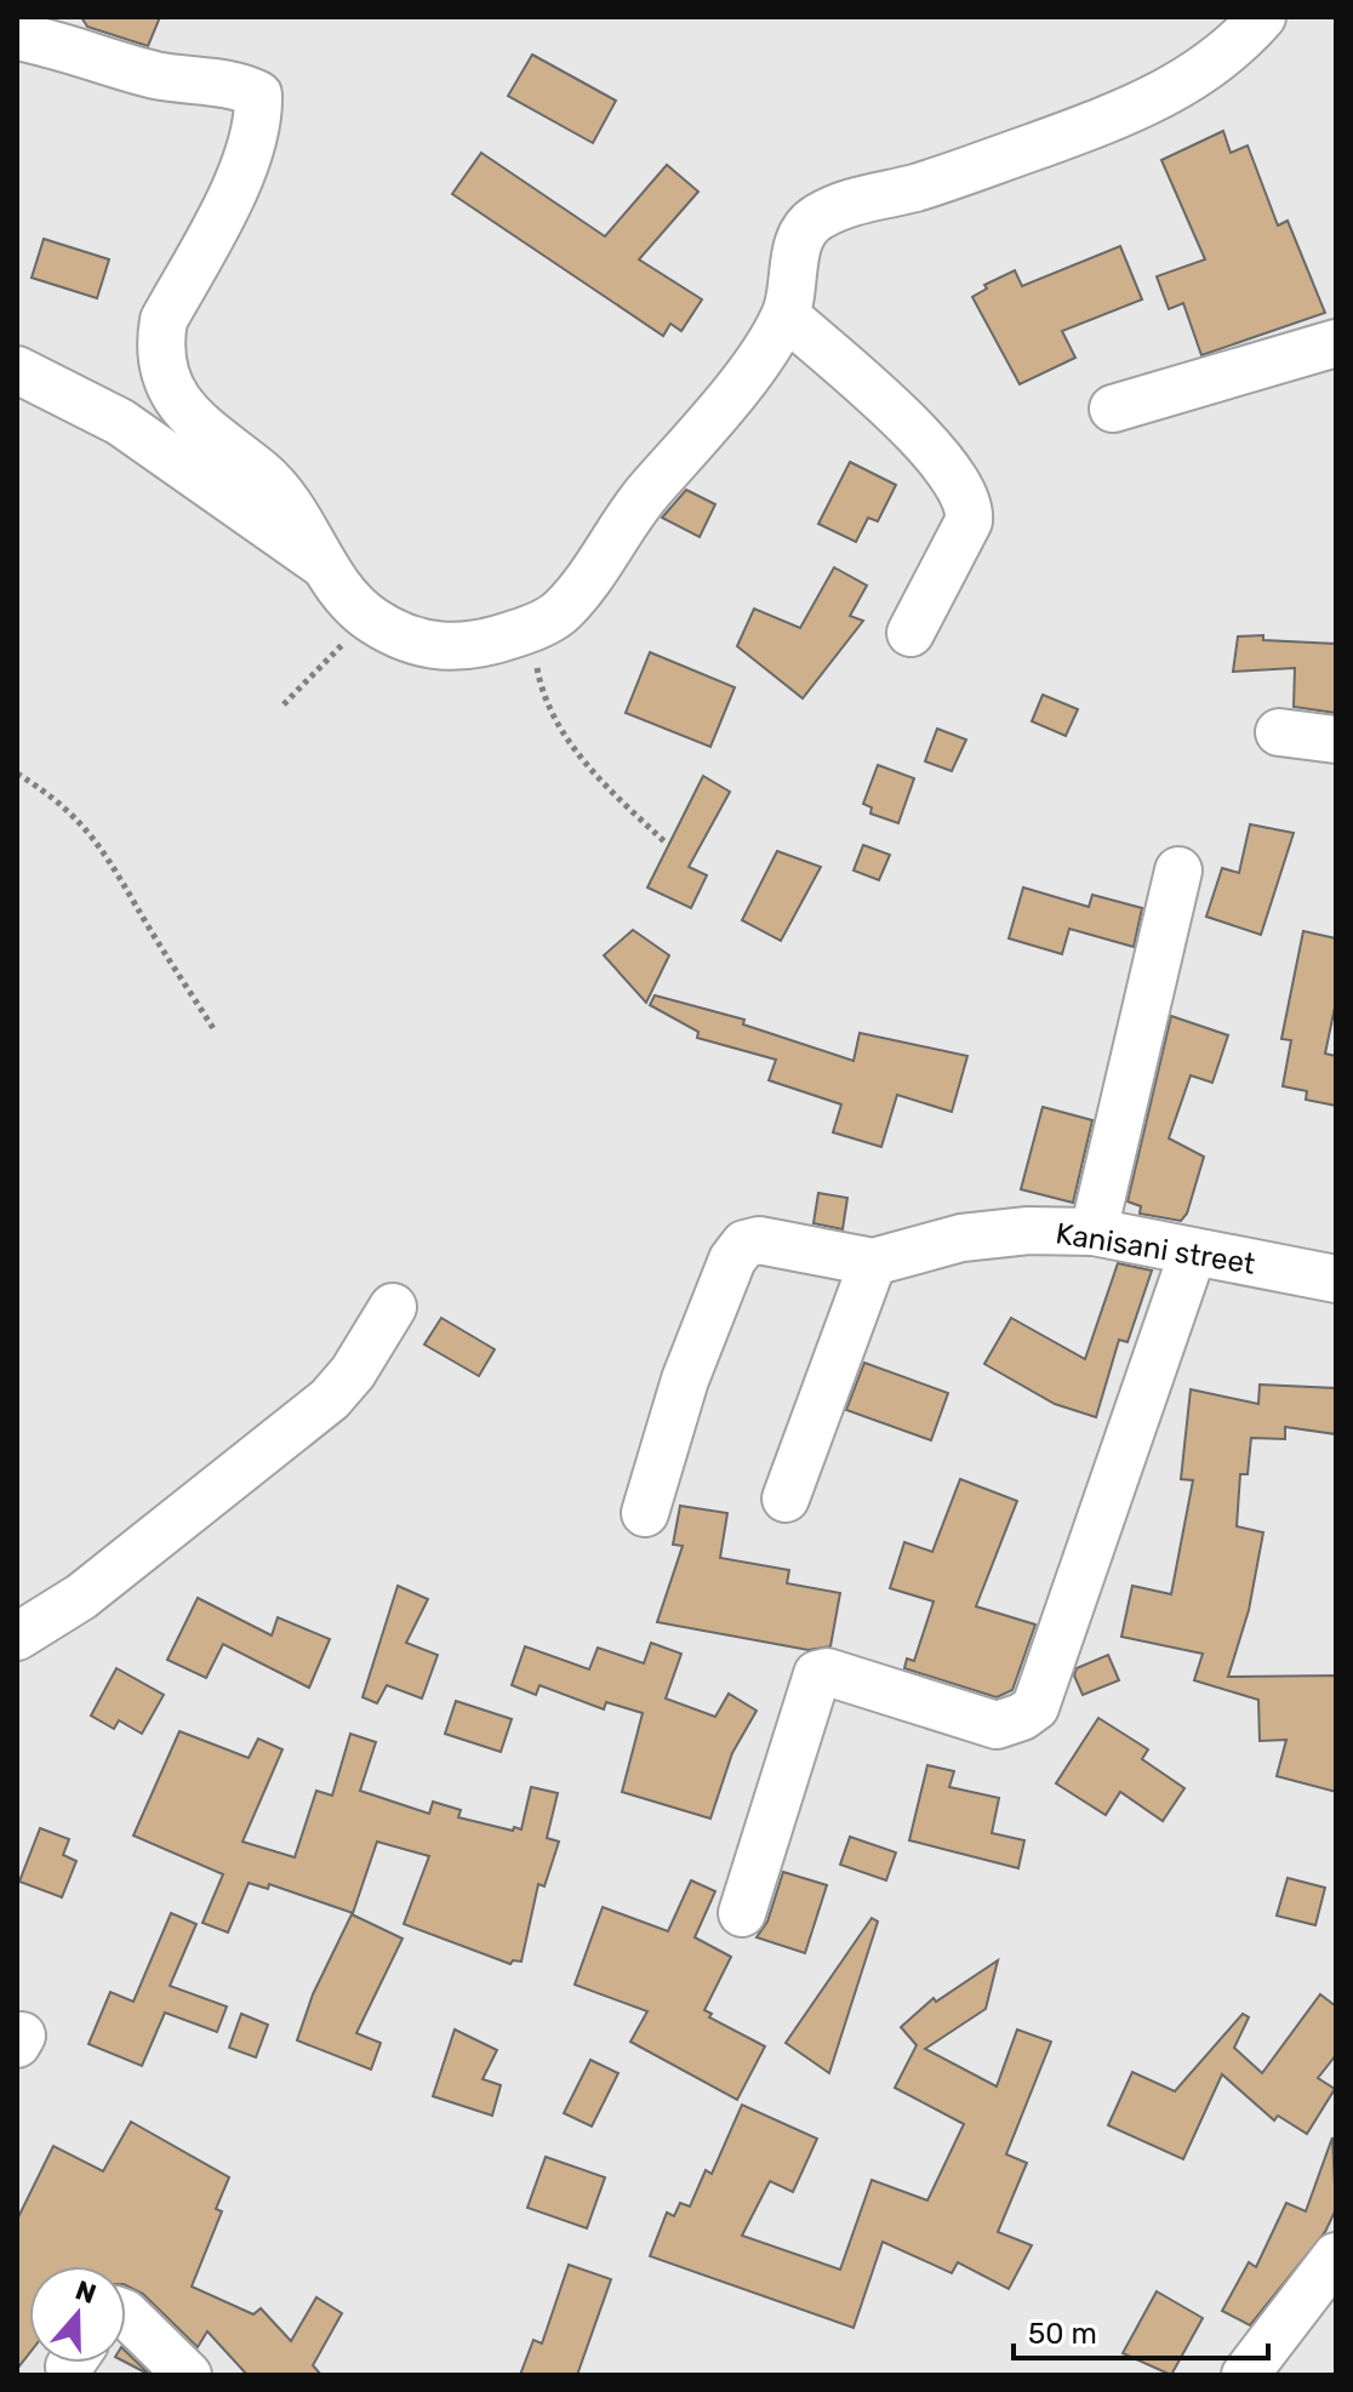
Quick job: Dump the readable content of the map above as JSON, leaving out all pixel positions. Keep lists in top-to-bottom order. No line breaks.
{"streets":{"street":["Kanisani street"]},"scale_bar":"50 m","north":"top"}
